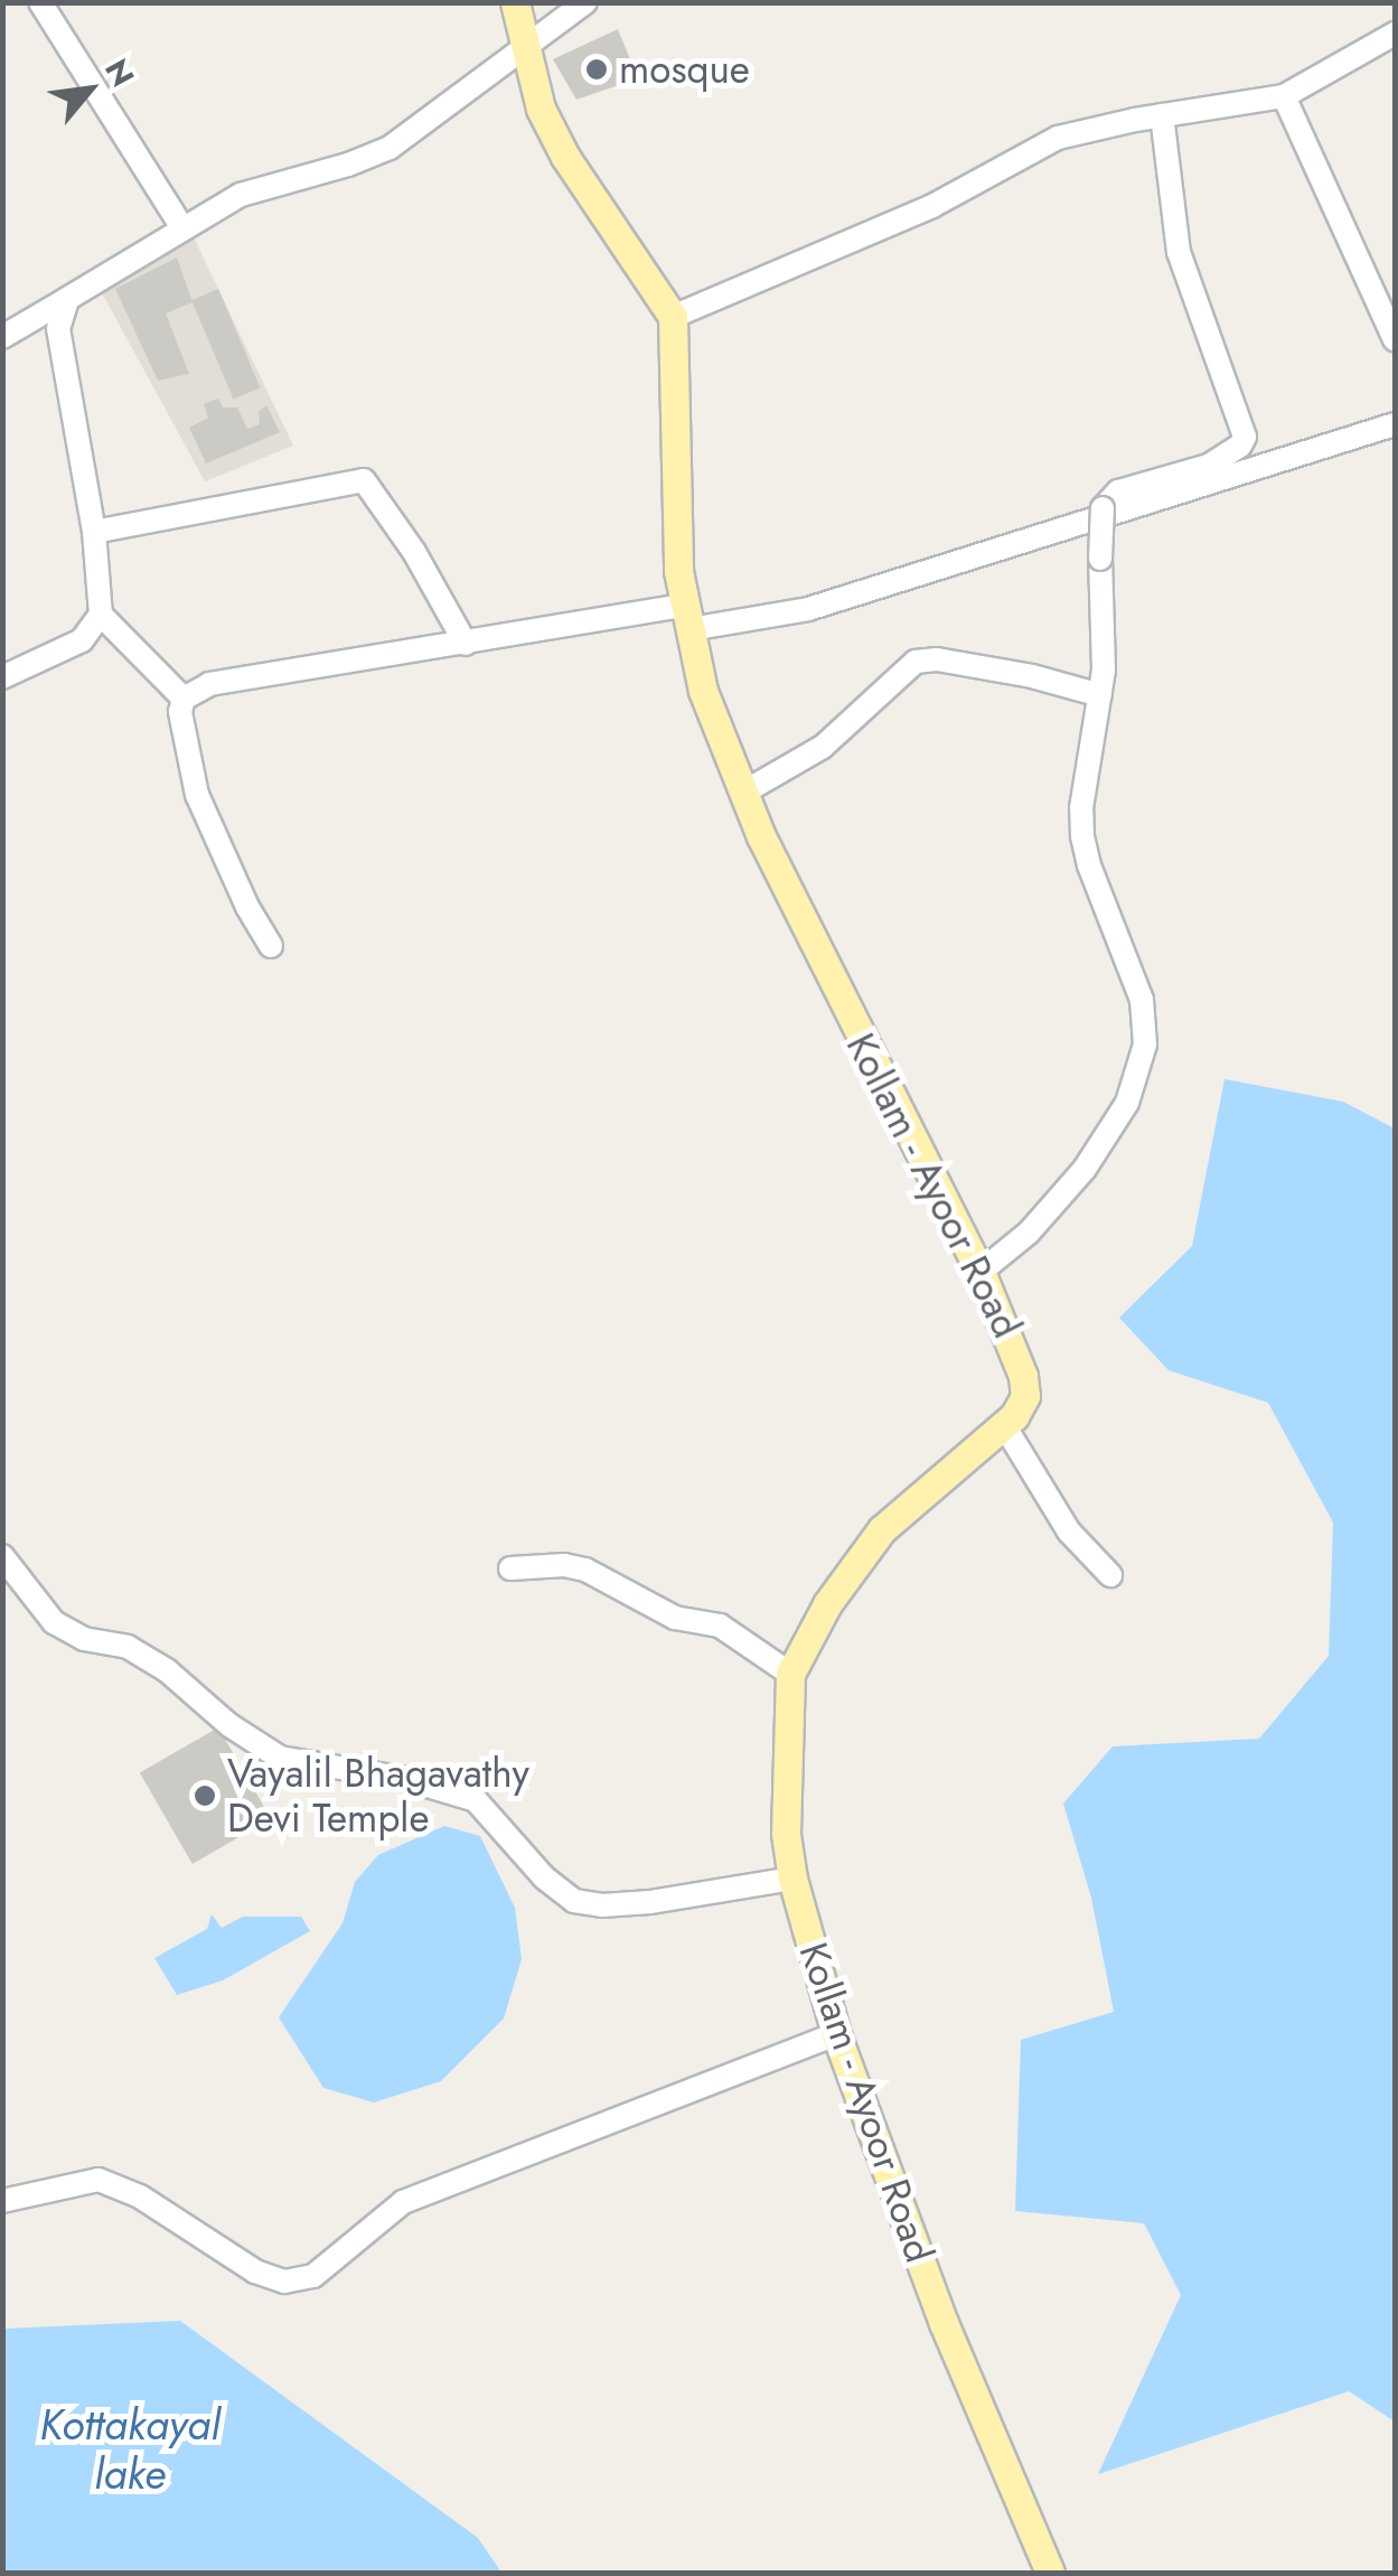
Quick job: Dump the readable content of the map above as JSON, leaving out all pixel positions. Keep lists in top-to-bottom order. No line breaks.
{"streets":{"main road":["Kollam - Ayoor Road"]},"water":["Kottakayal lake"],"places":["mosque","Vayalil Bhagavathy Devi Temple"],"north":"top right"}
